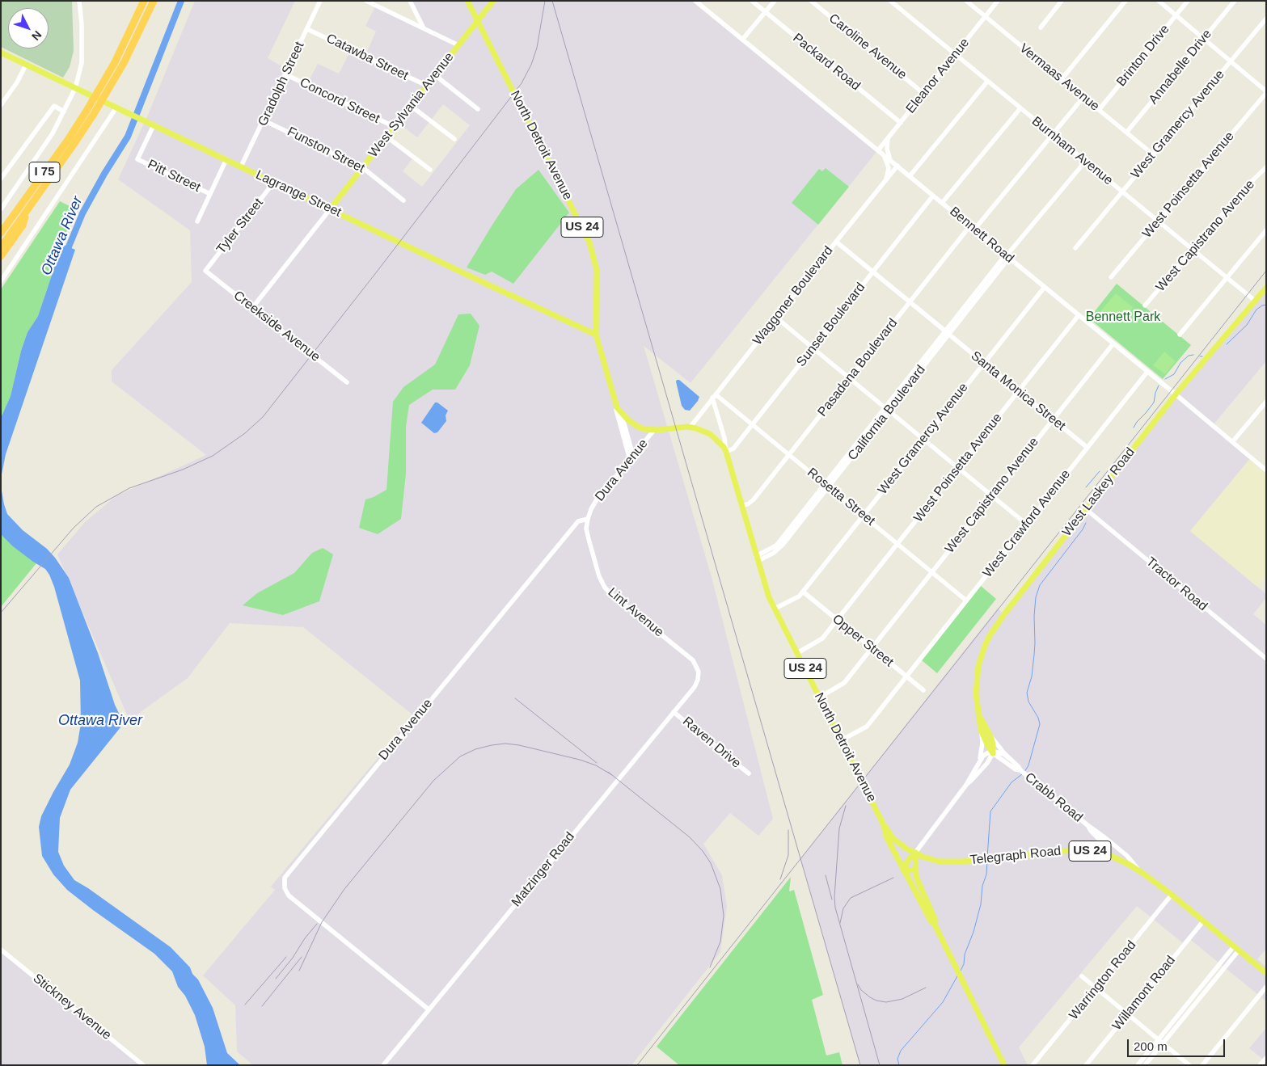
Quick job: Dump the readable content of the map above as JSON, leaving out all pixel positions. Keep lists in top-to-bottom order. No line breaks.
{"streets":{"highway":["I 75"],"main road":["West Sylvania Avenue","North Detroit Avenue","Lagrange Street","US 24","West Laskey Road","Telegraph Road"],"street":["Caroline Avenue","Brinton Drive","Catawba Street","Packard Road","Annabelle Drive","Eleanor Avenue","Vermaas Avenue","Gradolph Street","Concord Street","West Gramercy Avenue","Funston Street","Burnham Avenue","Pitt Street","West Poinsetta Avenue","Tyler Street","Bennett Road","West Capistrano Avenue","Waggoner Boulevard","Sunset Boulevard","Creekside Avenue","Pasadena Boulevard","Santa Monica Street","California Boulevard","Dura Avenue","Rosetta Street","West Crawford Avenue","Tractor Road","Lint Avenue","Opper Street","Raven Drive","Crabb Road","Matzinger Road","Warrington Road","Willamont Road","Stickney Avenue"]},"crossings":[["Caroline Avenue","Eleanor Avenue"],["Brinton Drive","Vermaas Avenue"],["Catawba Street","Gradolph Street"],["Catawba Street","West Sylvania Avenue"],["Packard Road","Eleanor Avenue"],["Annabelle Drive","Vermaas Avenue"],["Eleanor Avenue","Vermaas Avenue"],["Eleanor Avenue","Burnham Avenue"],["Eleanor Avenue","Bennett Road"],["Vermaas Avenue","West Gramercy Avenue"],["Vermaas Avenue","Pasadena Boulevard"],["Gradolph Street","Concord Street"],["Gradolph Street","Funston Street"],["Gradolph Street","Lagrange Street"],["Concord Street","West Sylvania Avenue"],["West Sylvania Avenue","North Detroit Avenue"],["West Sylvania Avenue","Funston Street"],["West Sylvania Avenue","Lagrange Street"],["West Gramercy Avenue","North Detroit Avenue"],["West Gramercy Avenue","Burnham Avenue"],["West Gramercy Avenue","Bennett Road"],["West Gramercy Avenue","Santa Monica Street"],["West Gramercy Avenue","Rosetta Street"],["West Gramercy Avenue","Opper Street"],["North Detroit Avenue","West Poinsetta Avenue"],["North Detroit Avenue","Lagrange Street"],["North Detroit Avenue","West Capistrano Avenue"],["North Detroit Avenue","Waggoner Boulevard"],["North Detroit Avenue","Sunset Boulevard"],["North Detroit Avenue","Pasadena Boulevard"],["North Detroit Avenue","California Boulevard"],["North Detroit Avenue","Dura Avenue"],["North Detroit Avenue","Rosetta Street"],["North Detroit Avenue","West Crawford Avenue"],["North Detroit Avenue","Telegraph Road"],["Burnham Avenue","West Poinsetta Avenue"],["Burnham Avenue","West Capistrano Avenue"],["Burnham Avenue","Pasadena Boulevard"],["Burnham Avenue","California Boulevard"],["Burnham Avenue","West Laskey Road"],["Pitt Street","Lagrange Street"],["West Poinsetta Avenue","Bennett Road"],["West Poinsetta Avenue","Santa Monica Street"],["West Poinsetta Avenue","Rosetta Street"],["West Poinsetta Avenue","Opper Street"],["Lagrange Street","Tyler Street"],["Tyler Street","Creekside Avenue"],["Bennett Road","West Capistrano Avenue"],["Bennett Road","Waggoner Boulevard"],["Bennett Road","Sunset Boulevard"],["Bennett Road","Pasadena Boulevard"],["Bennett Road","California Boulevard"],["Bennett Road","West Laskey Road"],["Bennett Road","West Crawford Avenue"],["West Capistrano Avenue","Santa Monica Street"],["West Capistrano Avenue","Rosetta Street"],["West Capistrano Avenue","Opper Street"],["Waggoner Boulevard","Santa Monica Street"],["Waggoner Boulevard","Rosetta Street"],["Sunset Boulevard","Santa Monica Street"],["Sunset Boulevard","Rosetta Street"],["Pasadena Boulevard","Santa Monica Street"],["Pasadena Boulevard","Rosetta Street"],["Santa Monica Street","California Boulevard"],["Santa Monica Street","West Crawford Avenue"],["California Boulevard","Rosetta Street"],["Dura Avenue","Lint Avenue"],["Dura Avenue","Matzinger Road"],["West Laskey Road","Tractor Road"],["West Laskey Road","Crabb Road"],["Rosetta Street","West Crawford Avenue"],["West Crawford Avenue","Opper Street"],["Lint Avenue","Matzinger Road"],["Raven Drive","Matzinger Road"],["Crabb Road","Telegraph Road"],["Telegraph Road","Warrington Road"],["Telegraph Road","Willamont Road"]],"water":["Ottawa River"],"parks":["Bennett Park"],"scale_bar":"200 m","north":"bottom right"}
